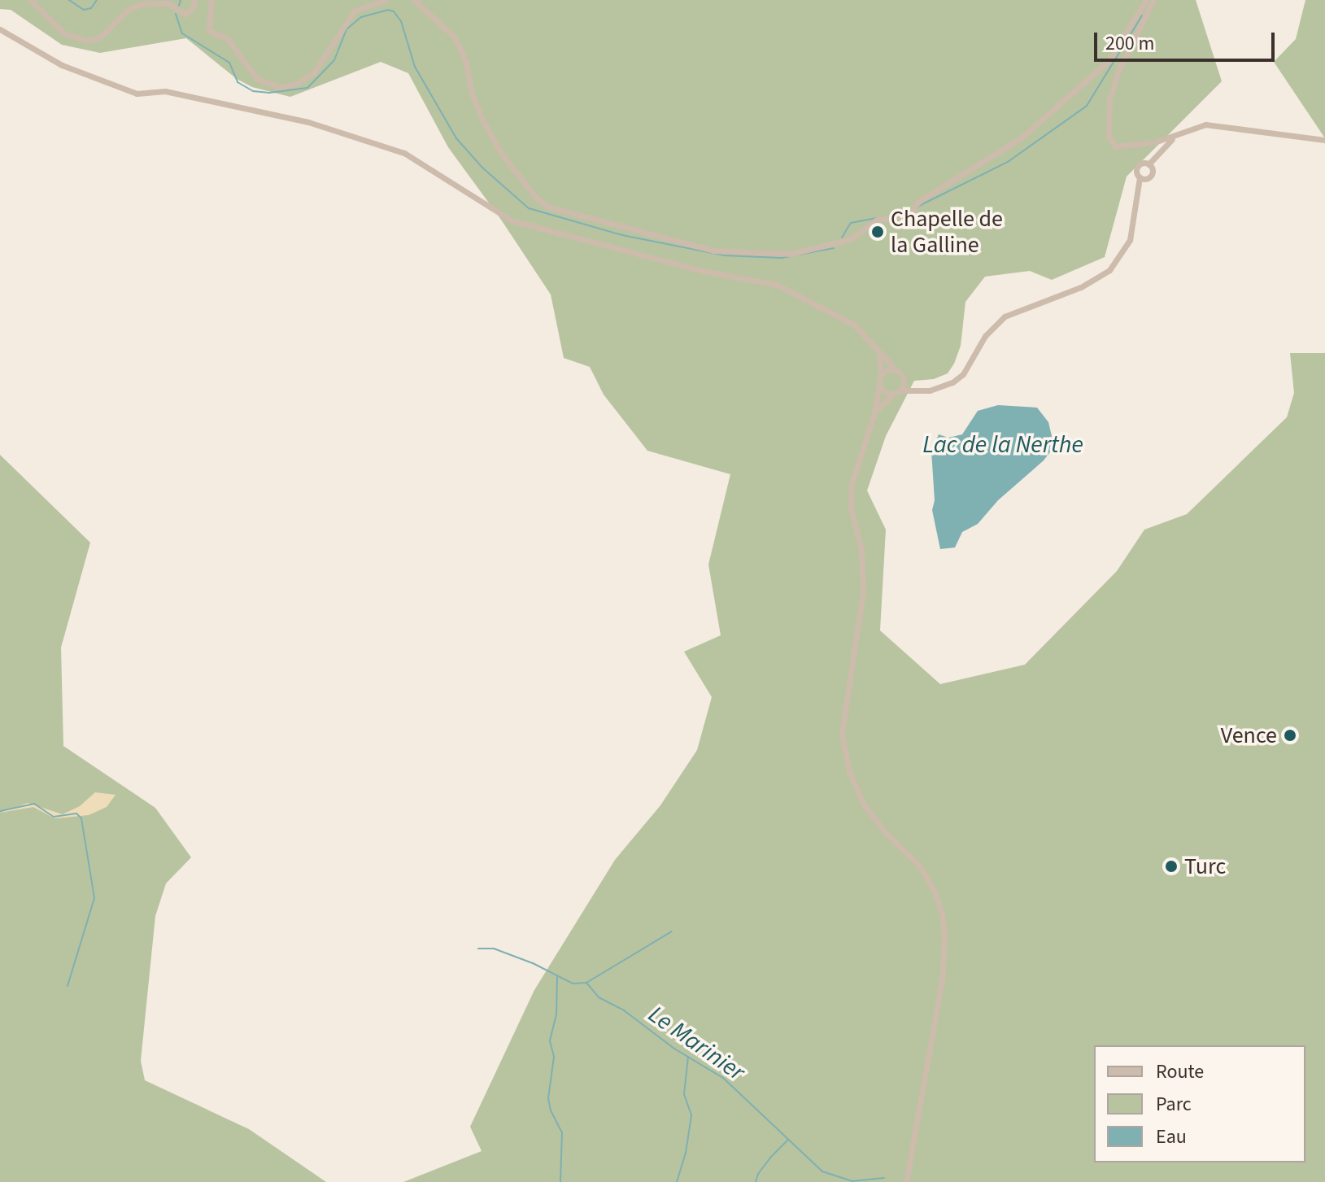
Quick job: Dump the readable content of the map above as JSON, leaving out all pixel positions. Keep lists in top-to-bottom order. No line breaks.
{"water":["Lac de la Nerthe","Le Marinier"],"places":["Chapelle de la Galline","Vence","Turc"],"legend":["Route","Parc","Eau"],"scale_bar":"200 m"}
